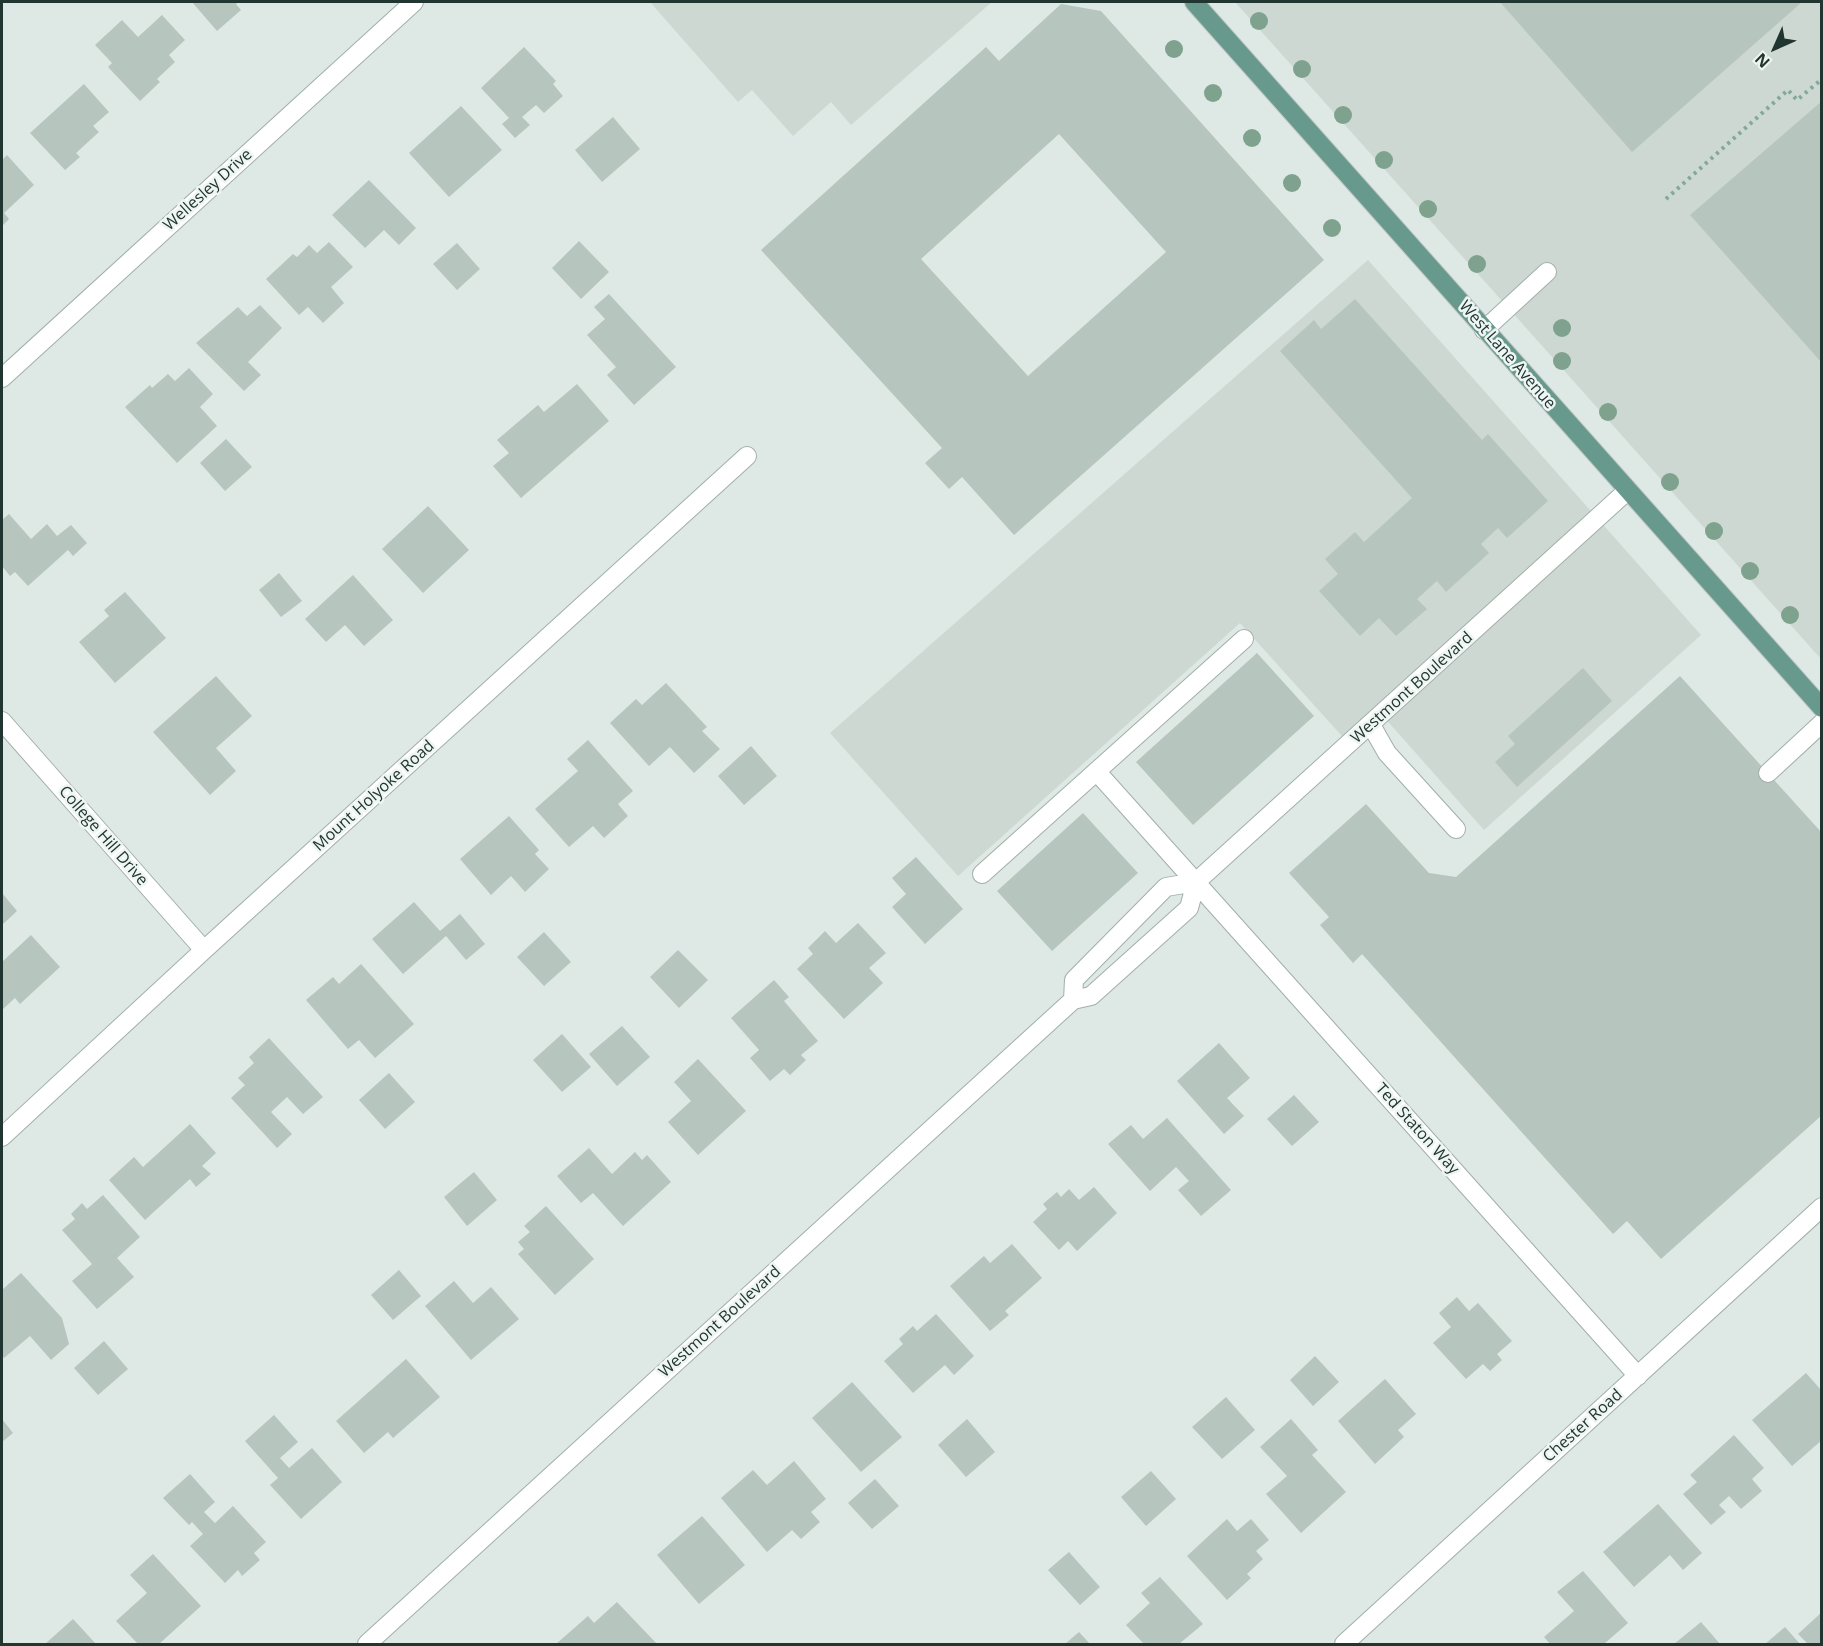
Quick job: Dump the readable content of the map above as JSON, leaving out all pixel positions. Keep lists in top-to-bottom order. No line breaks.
{"streets":{"main road":["West Lane Avenue"],"street":["Wellesley Drive","Westmont Boulevard","Mount Holyoke Road","College Hill Drive","Ted Staton Way","Chester Road"]},"crossings":[["West Lane Avenue","Westmont Boulevard"],["Westmont Boulevard","Ted Staton Way"],["Mount Holyoke Road","College Hill Drive"],["Ted Staton Way","Chester Road"]],"north":"bottom left"}
